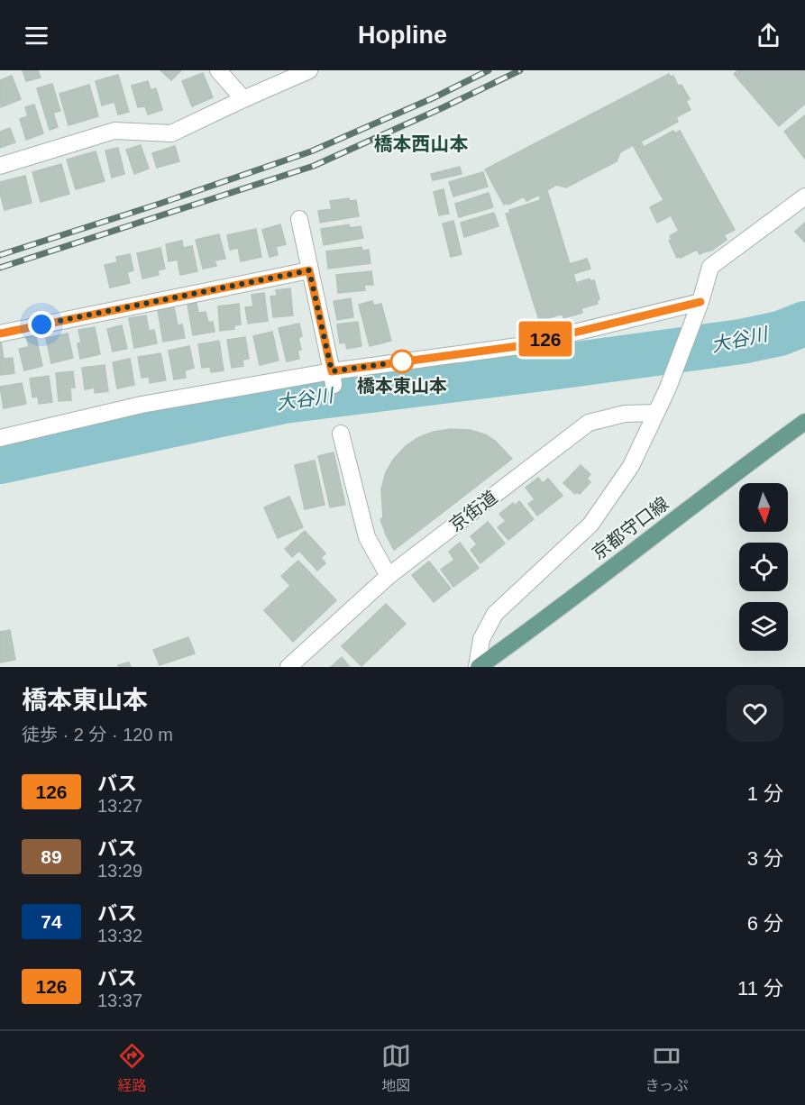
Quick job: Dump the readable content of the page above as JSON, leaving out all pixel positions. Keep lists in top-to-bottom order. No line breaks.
{"streets":{"main road":["京都守口線"],"street":["京街道"]},"districts":["橋本西山本"],"water":["大谷川"],"places":["橋本東山本"],"lines":["bus line 126"],"north":"bottom","page":{"header":"Hopline","on_map":"126","heading":["橋本東山本","徒歩 · 2 分 · 120 m"],"list":[{"mark":"126","name":"バス","note":"13:27","value":"1 分"},{"mark":"89","name":"バス","note":"13:29","value":"3 分"},{"mark":"74","name":"バス","note":"13:32","value":"6 分"},{"mark":"126","name":"バス","note":"13:37","value":"11 分"}],"tabs":["経路","地図","きっぷ"]}}
